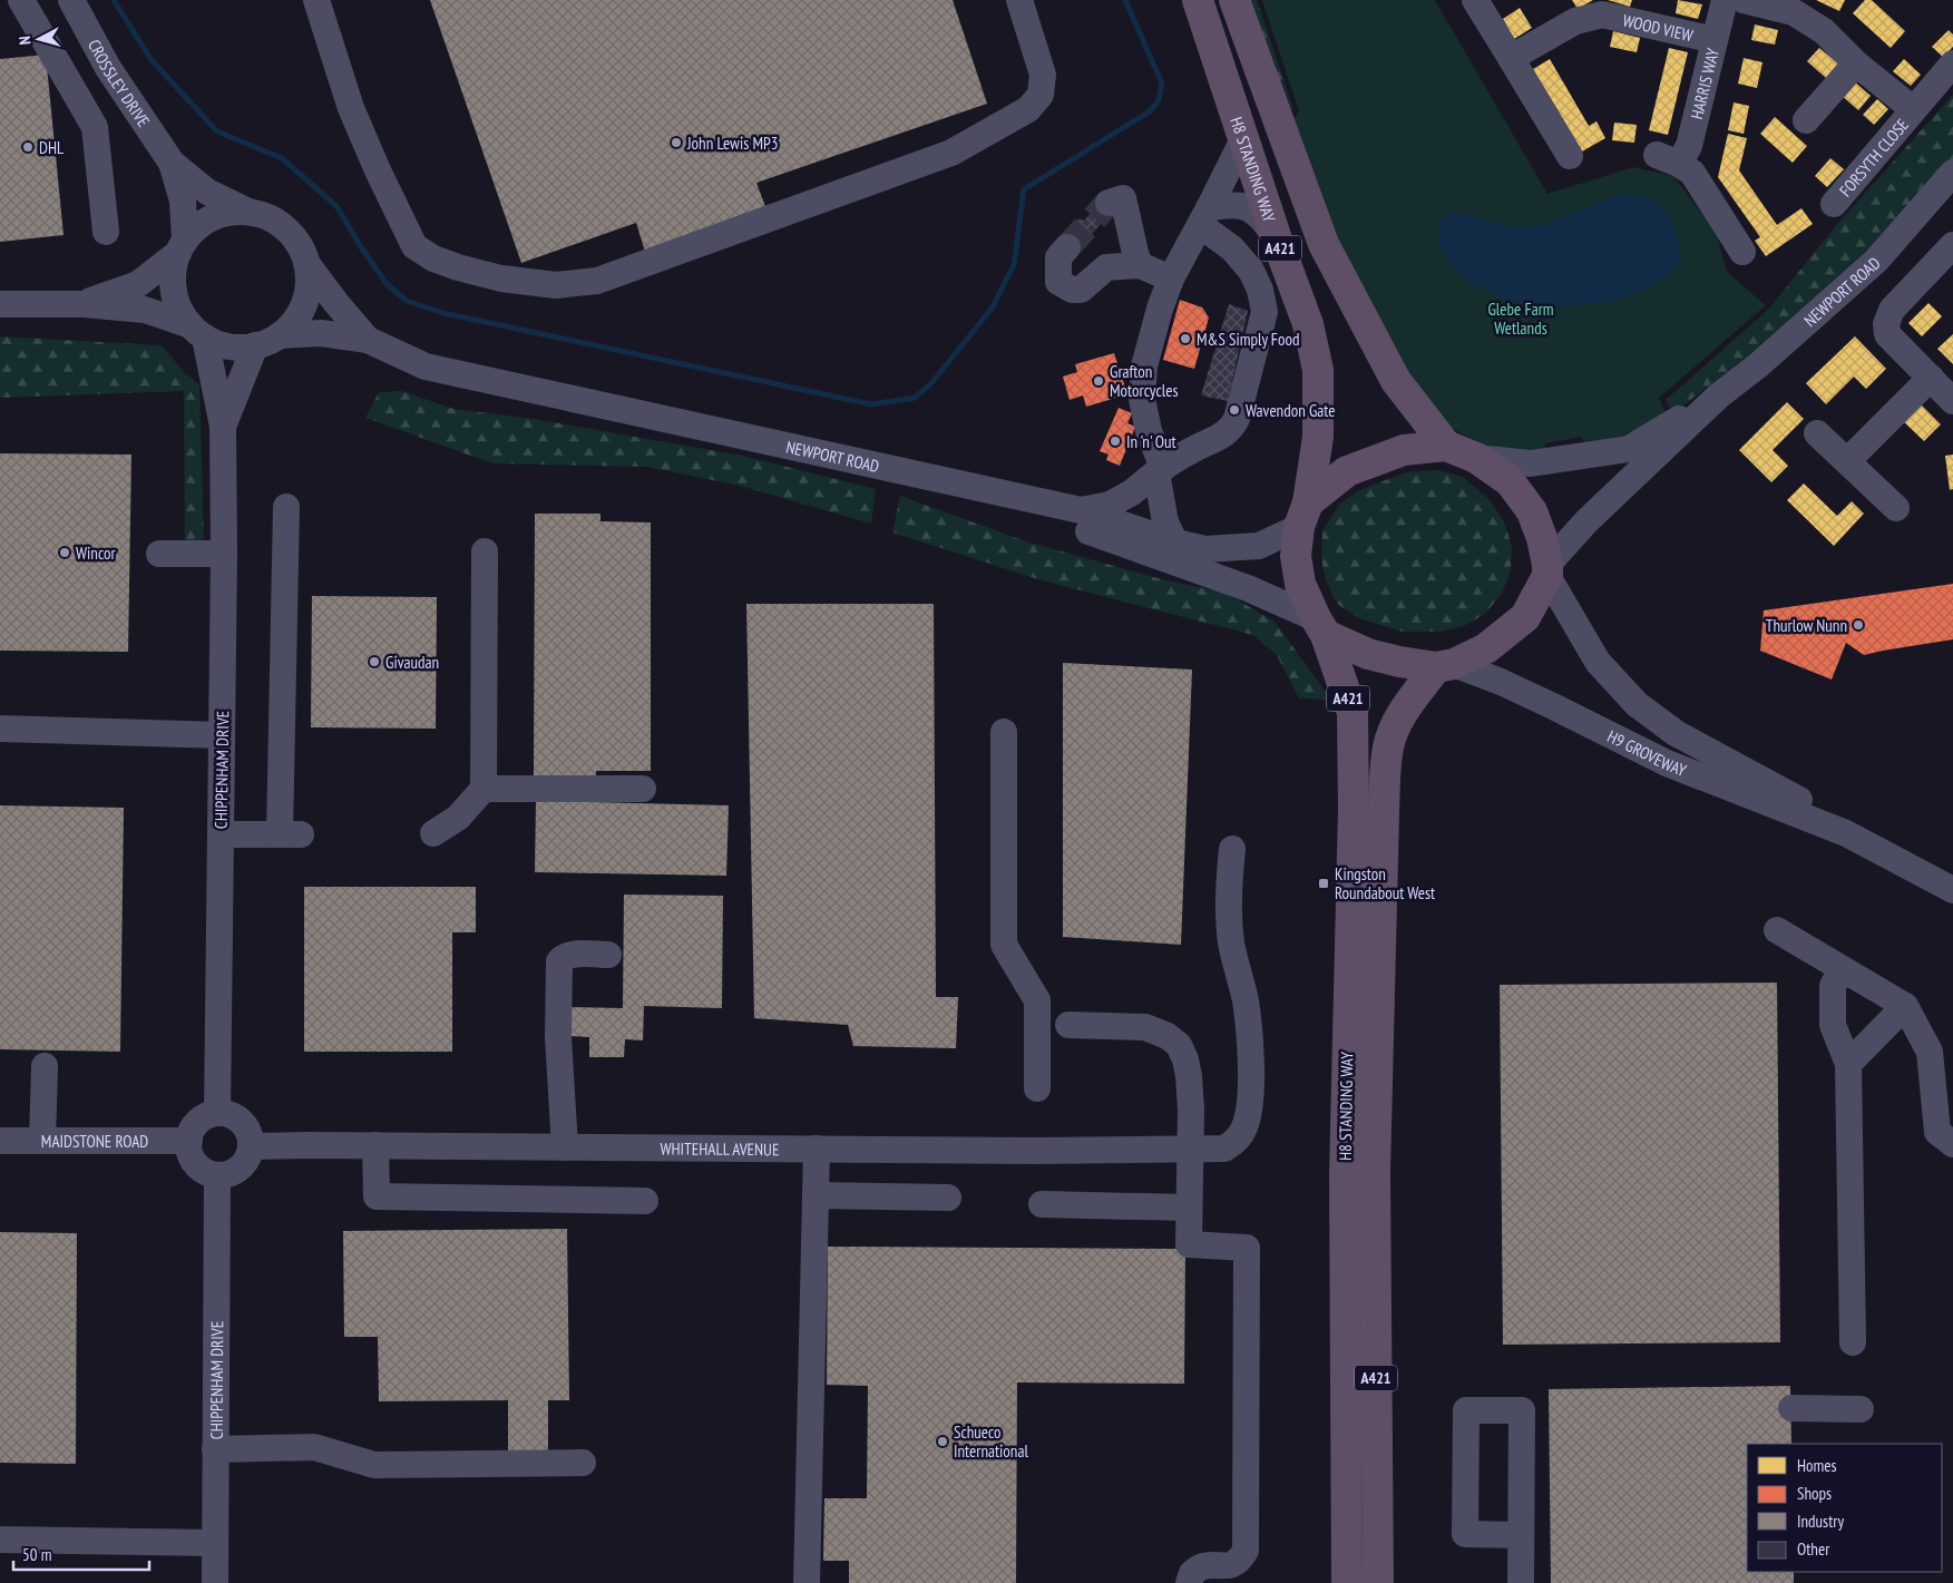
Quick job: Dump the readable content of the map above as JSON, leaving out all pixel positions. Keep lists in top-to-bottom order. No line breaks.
{"streets":{"highway":["H8 STANDING WAY","A421"],"street":["WOOD VIEW","CROSSLEY DRIVE","HARRIS WAY","FORSYTH CLOSE","NEWPORT ROAD","H9 GROVEWAY","CHIPPENHAM DRIVE","MAIDSTONE ROAD","WHITEHALL AVENUE"]},"crossings":[["WOOD VIEW","HARRIS WAY"],["CROSSLEY DRIVE","NEWPORT ROAD"],["CROSSLEY DRIVE","CHIPPENHAM DRIVE"],["H8 STANDING WAY","NEWPORT ROAD"],["H8 STANDING WAY","H9 GROVEWAY"],["NEWPORT ROAD","H9 GROVEWAY"],["NEWPORT ROAD","CHIPPENHAM DRIVE"],["CHIPPENHAM DRIVE","MAIDSTONE ROAD"],["CHIPPENHAM DRIVE","WHITEHALL AVENUE"],["MAIDSTONE ROAD","WHITEHALL AVENUE"]],"parks":["Glebe Farm Wetlands"],"places":{"other":["John Lewis MP3","DHL","M&S Simply Food","Grafton Motorcycles","Wavendon Gate","In 'n' Out","Wincor","Thurlow Nunn","Givaudan","Schueco International"],"transit":["Kingston Roundabout West"]},"legend":["Homes","Shops","Industry","Other"],"scale_bar":"50 m","north":"left"}
